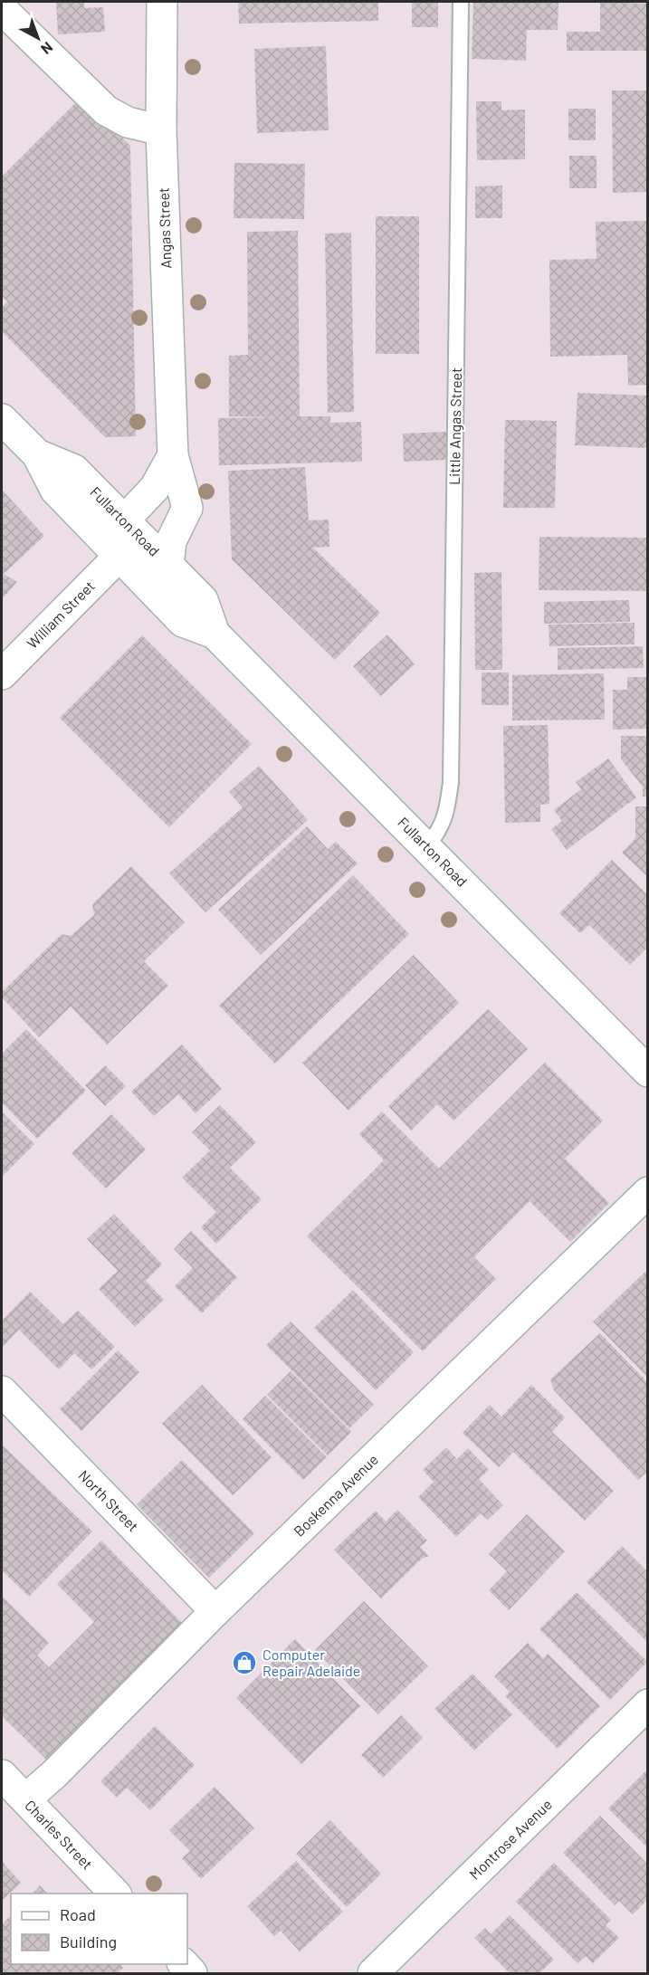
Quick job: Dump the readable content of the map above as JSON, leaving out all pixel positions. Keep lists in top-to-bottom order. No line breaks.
{"streets":{"street":["Angas Street","Fullarton Road","William Street","Boskenna Avenue","North Street","Charles Street","Montrose Avenue"],"lane":["Little Angas Street"]},"crossings":[["Angas Street","Fullarton Road"],["Little Angas Street","Fullarton Road"],["Fullarton Road","William Street"],["Boskenna Avenue","North Street"],["Boskenna Avenue","Charles Street"]],"places":{"shop":["Computer Repair Adelaide"]},"legend":["Road","Building"],"north":"bottom right"}
